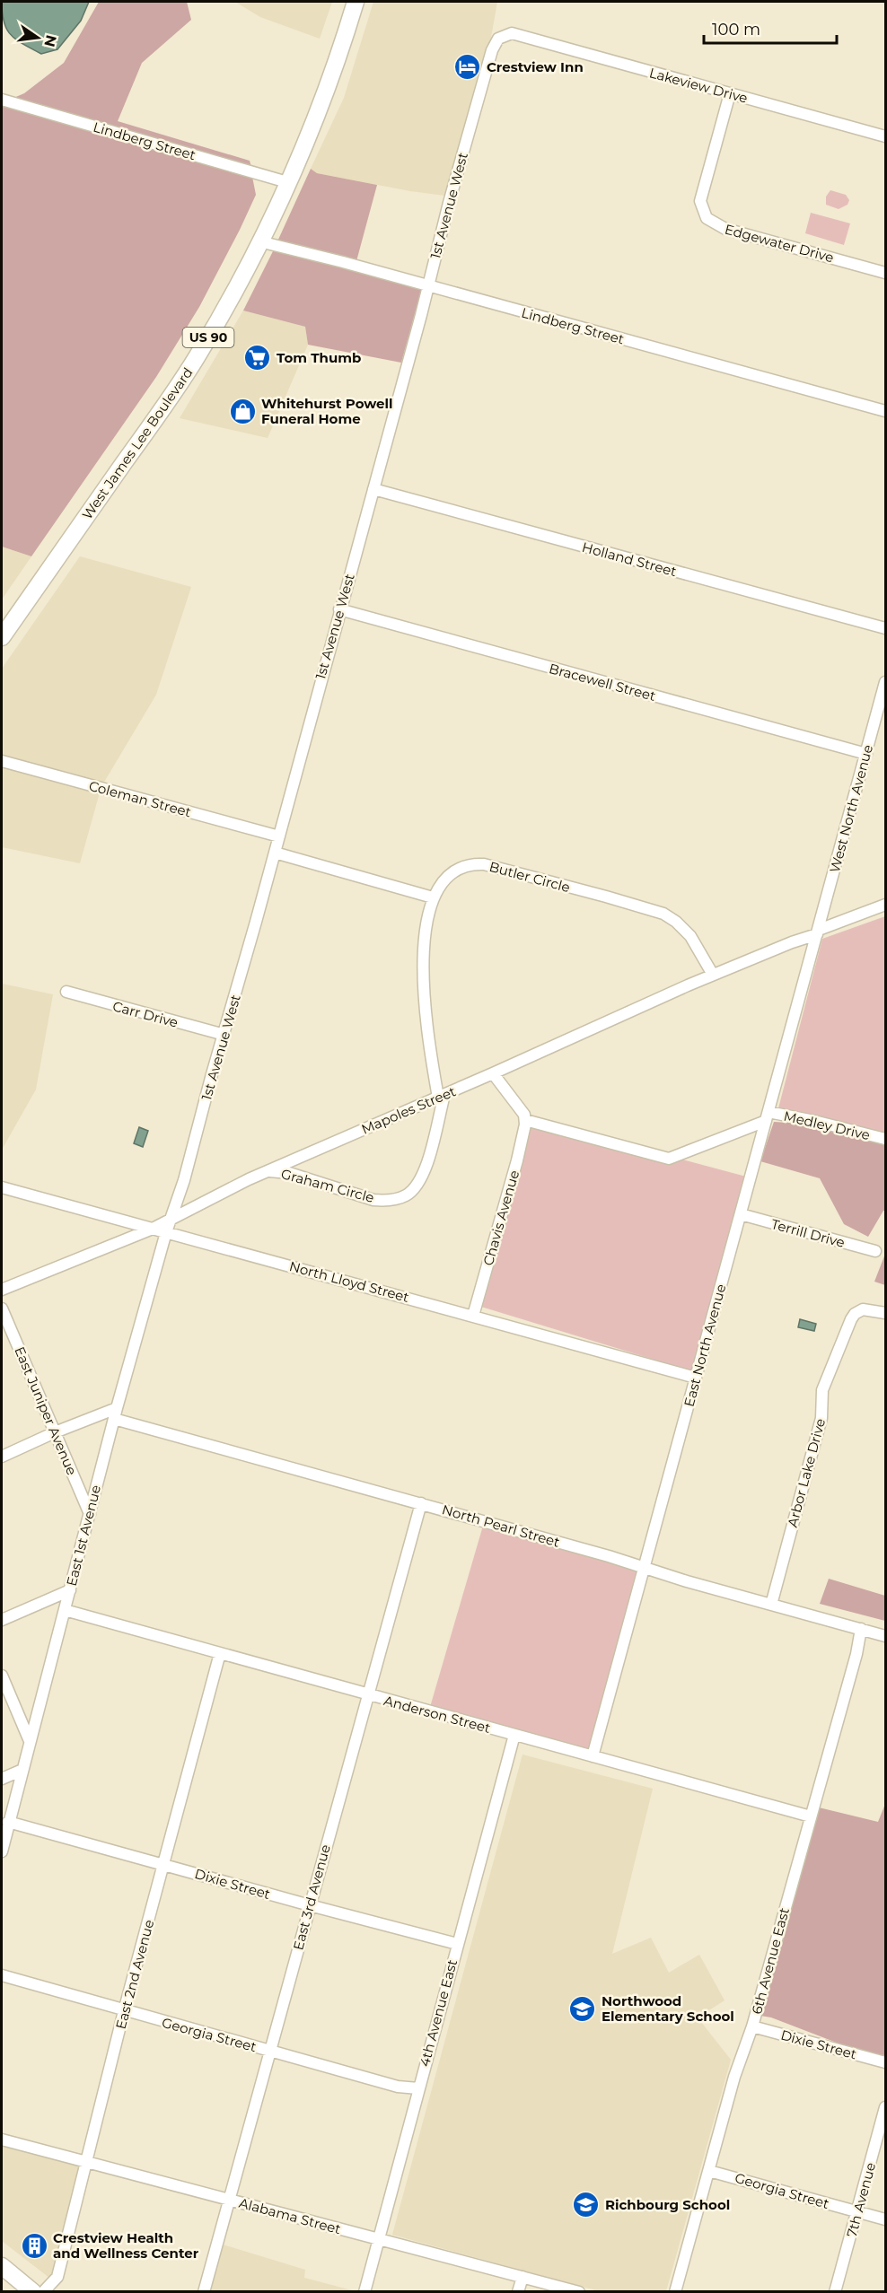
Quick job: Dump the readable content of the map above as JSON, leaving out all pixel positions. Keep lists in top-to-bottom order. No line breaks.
{"streets":{"main road":["US 90","West James Lee Boulevard"],"street":["Lakeview Drive","Lindberg Street","1st Avenue West","Edgewater Drive","Holland Street","Bracewell Street","Coleman Street","West North Avenue","Butler Circle","Carr Drive","Mapoles Street","Medley Drive","Graham Circle","Chavis Avenue","Terrill Drive","North Lloyd Street","East North Avenue","East Juniper Avenue","Arbor Lake Drive","North Pearl Street","East 1st Avenue","Anderson Street","Dixie Street","East 3rd Avenue","6th Avenue East","East 2nd Avenue","4th Avenue East","Georgia Street","7th Avenue","Alabama Street"]},"crossings":[["Lakeview Drive","1st Avenue West"],["Lakeview Drive","Edgewater Drive"],["Lindberg Street","1st Avenue West"],["Lindberg Street","West James Lee Boulevard"],["1st Avenue West","Holland Street"],["1st Avenue West","Bracewell Street"],["1st Avenue West","Coleman Street"],["1st Avenue West","Carr Drive"],["1st Avenue West","Mapoles Street"],["1st Avenue West","East 1st Avenue"],["Bracewell Street","West North Avenue"],["West North Avenue","Mapoles Street"],["West North Avenue","East North Avenue"],["Butler Circle","Mapoles Street"],["Butler Circle","Graham Circle"],["Mapoles Street","Graham Circle"],["Mapoles Street","North Lloyd Street"],["Mapoles Street","East North Avenue"],["Mapoles Street","East 1st Avenue"],["Medley Drive","East North Avenue"],["Chavis Avenue","North Lloyd Street"],["Terrill Drive","East North Avenue"],["North Lloyd Street","East North Avenue"],["North Lloyd Street","East 1st Avenue"],["East North Avenue","North Pearl Street"],["East North Avenue","Anderson Street"],["East Juniper Avenue","East 1st Avenue"],["Arbor Lake Drive","North Pearl Street"],["North Pearl Street","East 1st Avenue"],["North Pearl Street","East 3rd Avenue"],["North Pearl Street","6th Avenue East"],["East 1st Avenue","Anderson Street"],["East 1st Avenue","Dixie Street"],["Anderson Street","East 3rd Avenue"],["Anderson Street","6th Avenue East"],["Anderson Street","East 2nd Avenue"],["Anderson Street","4th Avenue East"],["Dixie Street","East 3rd Avenue"],["Dixie Street","6th Avenue East"],["Dixie Street","East 2nd Avenue"],["Dixie Street","4th Avenue East"],["East 3rd Avenue","Georgia Street"],["East 3rd Avenue","Alabama Street"],["6th Avenue East","Georgia Street"],["East 2nd Avenue","Georgia Street"],["East 2nd Avenue","Alabama Street"],["4th Avenue East","Georgia Street"],["4th Avenue East","Alabama Street"],["Georgia Street","7th Avenue"]],"places":{"hotel":["Crestview Inn"],"supermarket":["Tom Thumb"],"shop":["Whitehurst Powell Funeral Home"],"school or university":["Northwood Elementary School","Richbourg School"],"building":["Crestview Health and Wellness Center"]},"scale_bar":"100 m","north":"right"}
